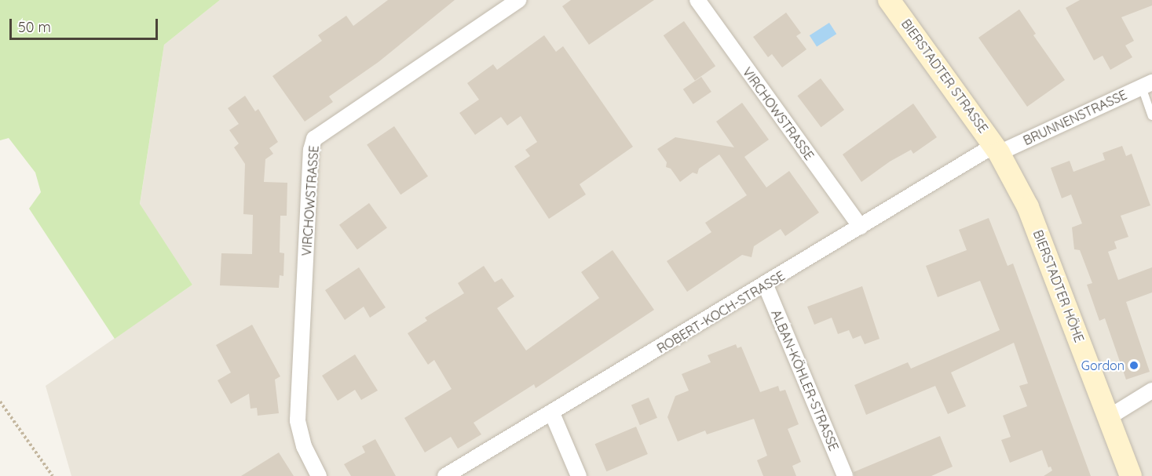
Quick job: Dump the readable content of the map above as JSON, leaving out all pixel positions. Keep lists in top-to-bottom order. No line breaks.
{"streets":{"main road":["BIERSTADTER STRASSE","BIERSTADTER HÖHE"],"street":["VIRCHOWSTRASSE","BRUNNENSTRASSE","ROBERT-KOCH-STRASSE","ALBAN-KÖHLER-STRASSE"]},"crossings":[["BIERSTADTER STRASSE","BRUNNENSTRASSE"],["BIERSTADTER STRASSE","BIERSTADTER HÖHE"],["BIERSTADTER STRASSE","ROBERT-KOCH-STRASSE"],["VIRCHOWSTRASSE","ROBERT-KOCH-STRASSE"],["BRUNNENSTRASSE","BIERSTADTER HÖHE"],["BRUNNENSTRASSE","ROBERT-KOCH-STRASSE"],["BIERSTADTER HÖHE","ROBERT-KOCH-STRASSE"],["ROBERT-KOCH-STRASSE","ALBAN-KÖHLER-STRASSE"]],"places":["Gordon"],"scale_bar":"50 m"}
